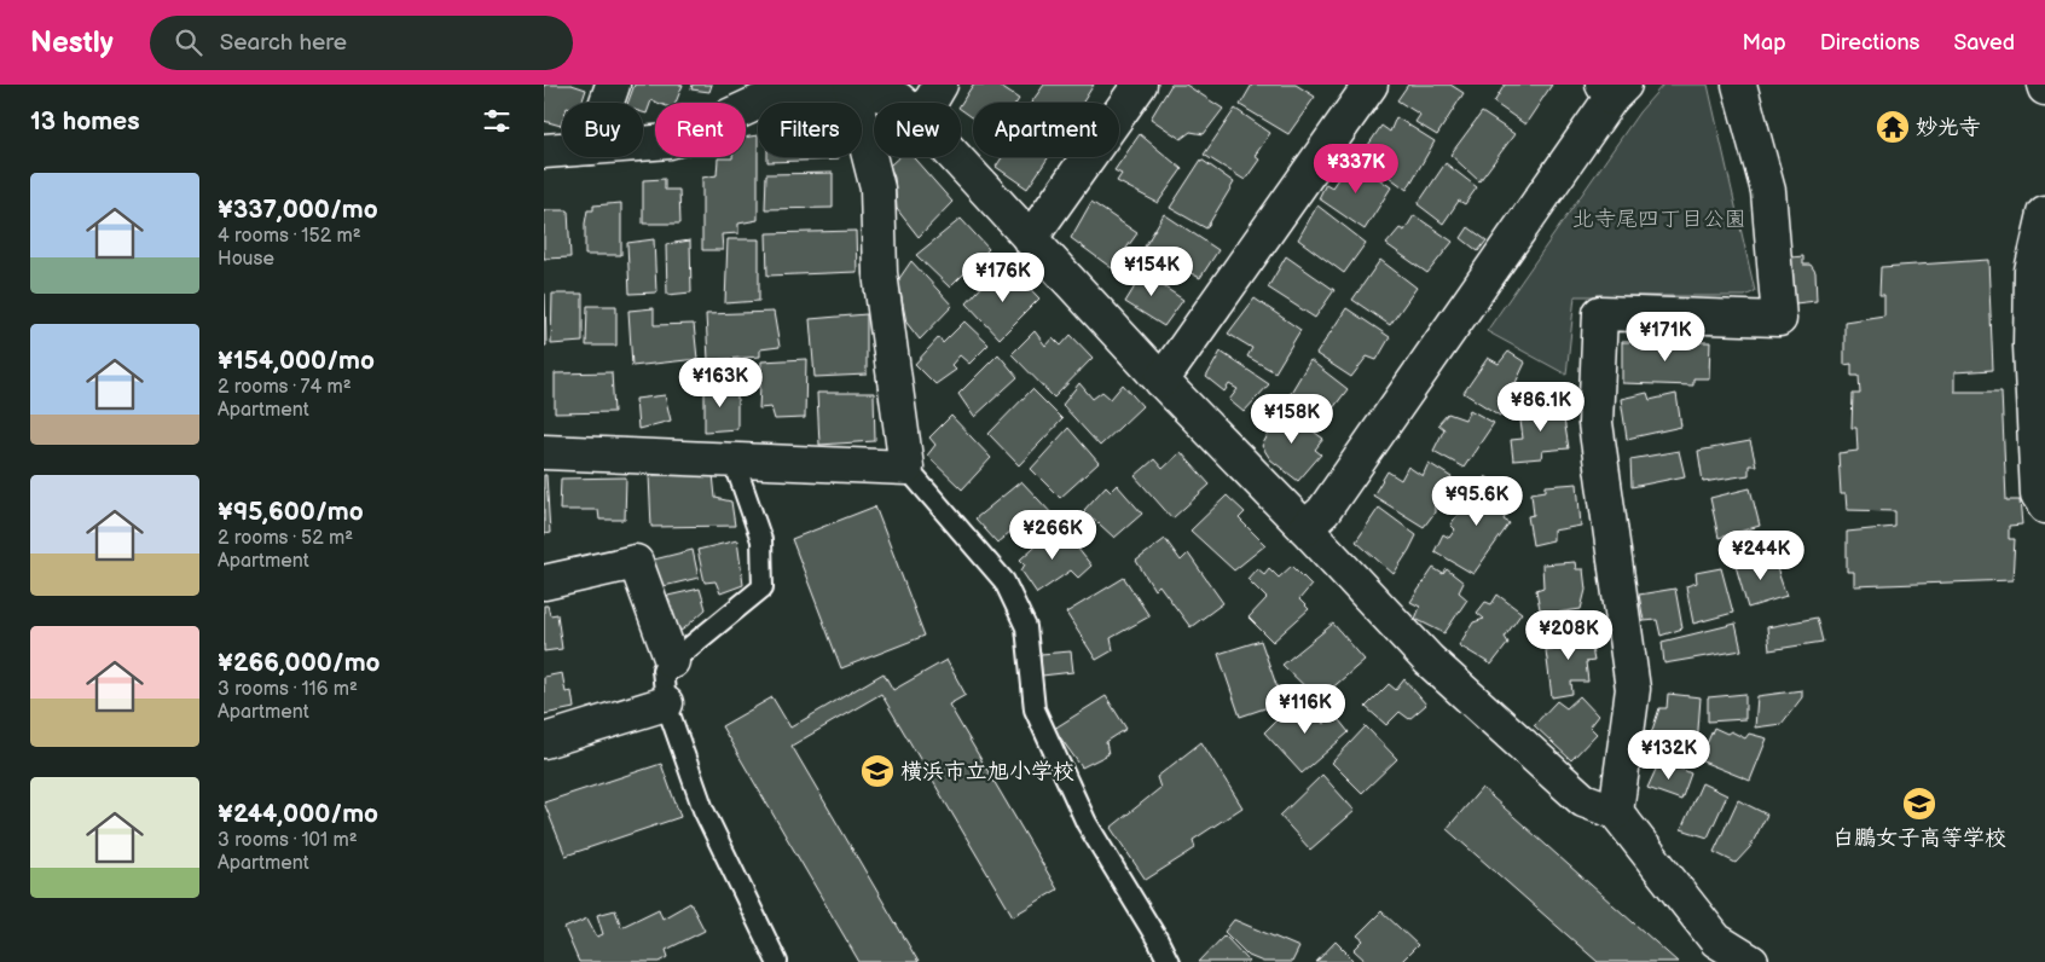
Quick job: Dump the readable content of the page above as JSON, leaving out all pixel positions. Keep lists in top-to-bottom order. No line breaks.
{"parks":["北寺尾四丁目公園"],"places":{"temple":["妙光寺"],"school or university":["横浜市立旭小学校","白鵬女子高等学校"]},"page":{"header":"Nestly","search":"Search here","nav":["Map","Directions","Saved"],"heading":"13 homes","chip":["Buy","Rent","Filters","New","Apartment"],"price":["¥337K","¥154K","¥176K","¥171K","¥163K","¥86.1K","¥158K","¥95.6K","¥266K","¥244K","¥208K","¥116K","¥132K"],"list":[{"name":"¥337,000/mo","note":"4 rooms · 152 m² · House"},{"name":"¥154,000/mo","note":"2 rooms · 74 m² · Apartment"},{"name":"¥95,600/mo","note":"2 rooms · 52 m² · Apartment"},{"name":"¥266,000/mo","note":"3 rooms · 116 m² · Apartment"},{"name":"¥244,000/mo","note":"3 rooms · 101 m² · Apartment"}]}}
